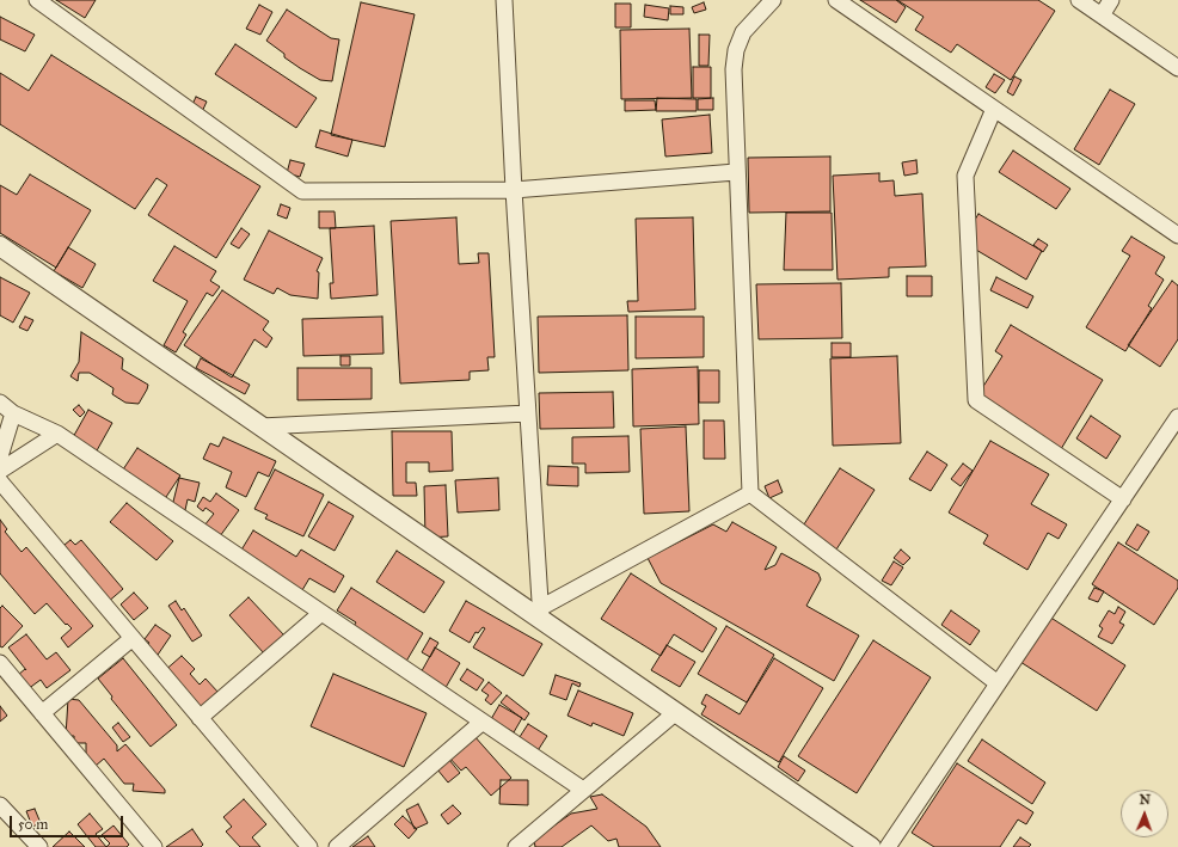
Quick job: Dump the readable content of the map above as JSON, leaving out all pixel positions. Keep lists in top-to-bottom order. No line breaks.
{"scale_bar":"50 m","north":"top"}
